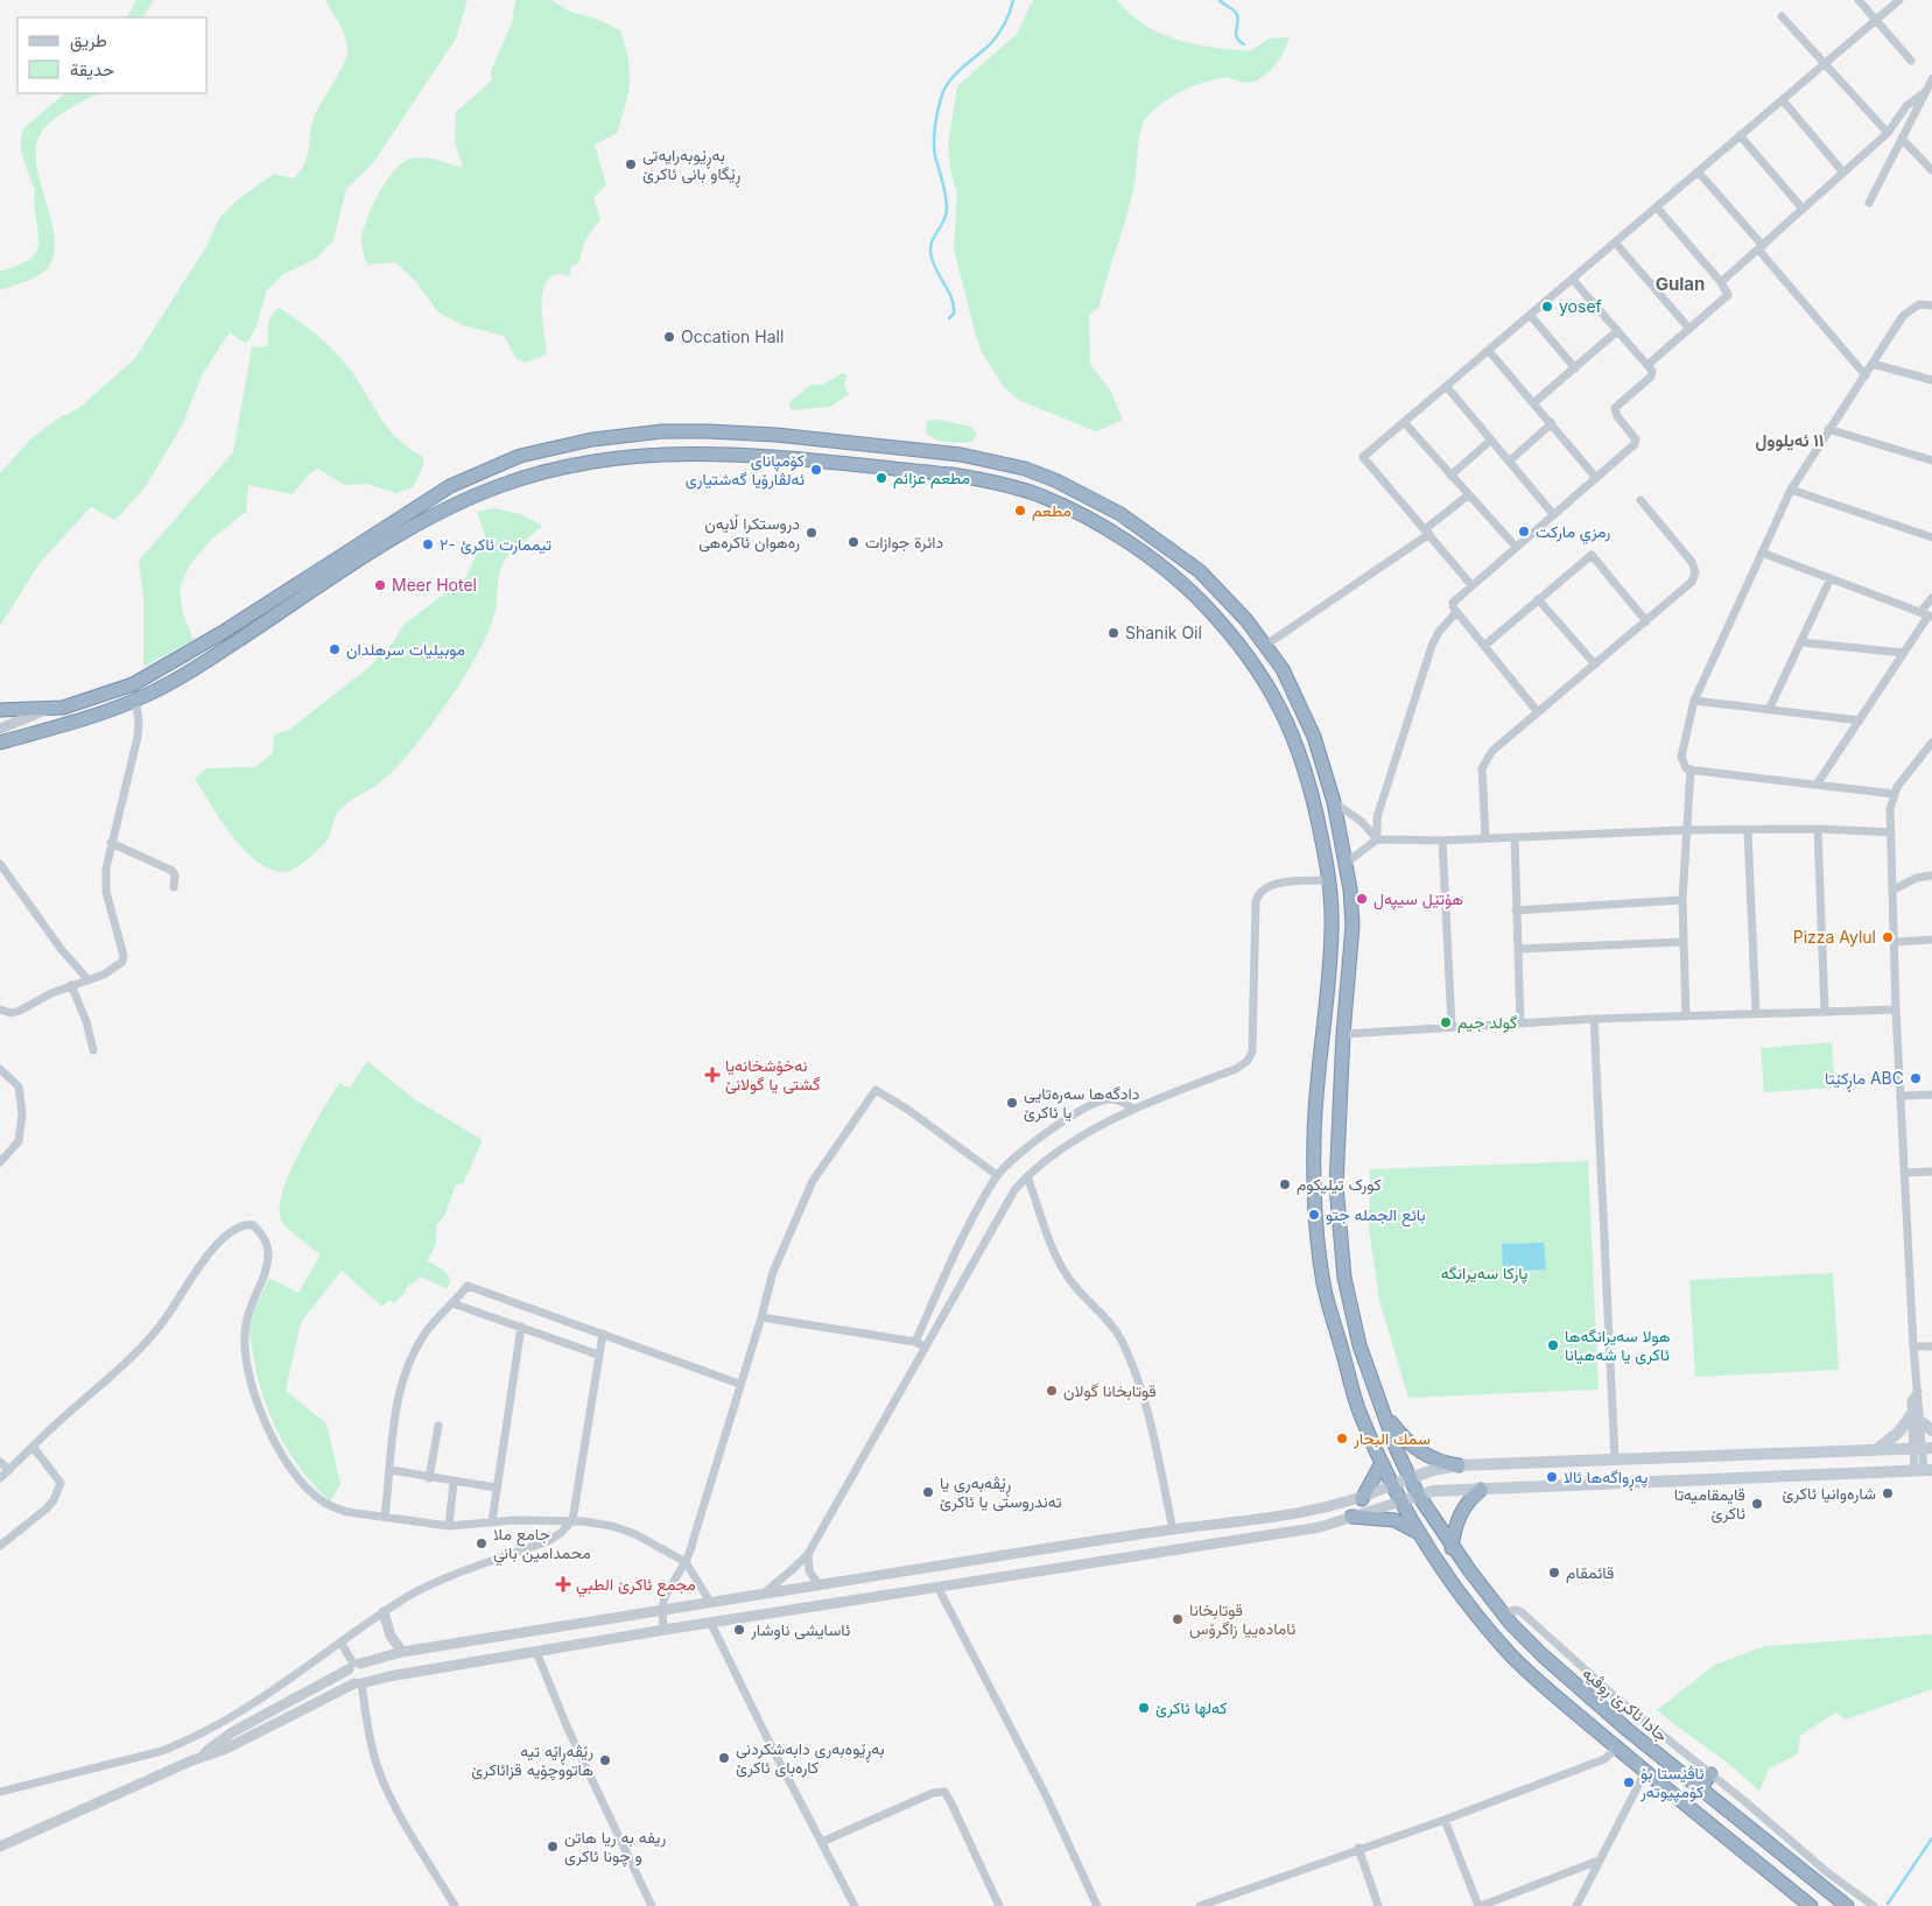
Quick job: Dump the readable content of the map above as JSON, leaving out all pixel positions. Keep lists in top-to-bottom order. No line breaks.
{"streets":{"highway":["جادا ئاکرێ ڕوڤیە"]},"districts":["Gulan","١١ ئەیلوول"],"parks":["پارکا سەیرانگه"],"places":{"other":["بەڕێوبەرایەتی ڕێگاو بانی ئاکرێ","yosef","Occation Hall","کۆمپانای ئەلڤارۆیا گەشتیاری","مطعم عزائم","مطعم","رمزي ماركت","دروستكرا ڵایەن رەهوان ئاكرەهی","دائرة جوازات","تيممارت ئاكرئ -٢","Meer Hotel","Shanik Oil","موبيليات سرهلدان","ھۆتێل سیپەل","Pizza Aylul","گولد جیم","ماڕکێتا ABC","دادگەها سەرەتایی یا ئاکرێ","کورک تيليكوم","بائع الجملە جتو","هولا سەیرانگەها ئاکری یا شەهیانا","قوتابخانا گولان","سمك البحار","پەڕواگەها ئالا","ڕێڤەبەری یا تەندروستی یا ئاکرێ","شارەوانیا ئاکرێ","قایمقامیەتا ئاکرێ","جامع ملا محمدامين باني","قائمقام","قوتابخانا ئامادەییا زاگرۆس","ئاسايشى ناوشار","کەلها ئاکرێ","بەڕێوەبەری دابەشکردنی کارەبای ئاکرێ","رێڤەڕاێە تیە هاتووچۆیە قزائاکرێ","ئاڤێستا بۆ کۆمپیوتەر","ريفه به ريا هاتن و چونا ئاكرى"],"health":["نەخۆشخانەیا گشتی یا گولانێ","مجمع ئاکرێ الطبي"]},"legend":["طريق","حديقة"]}
